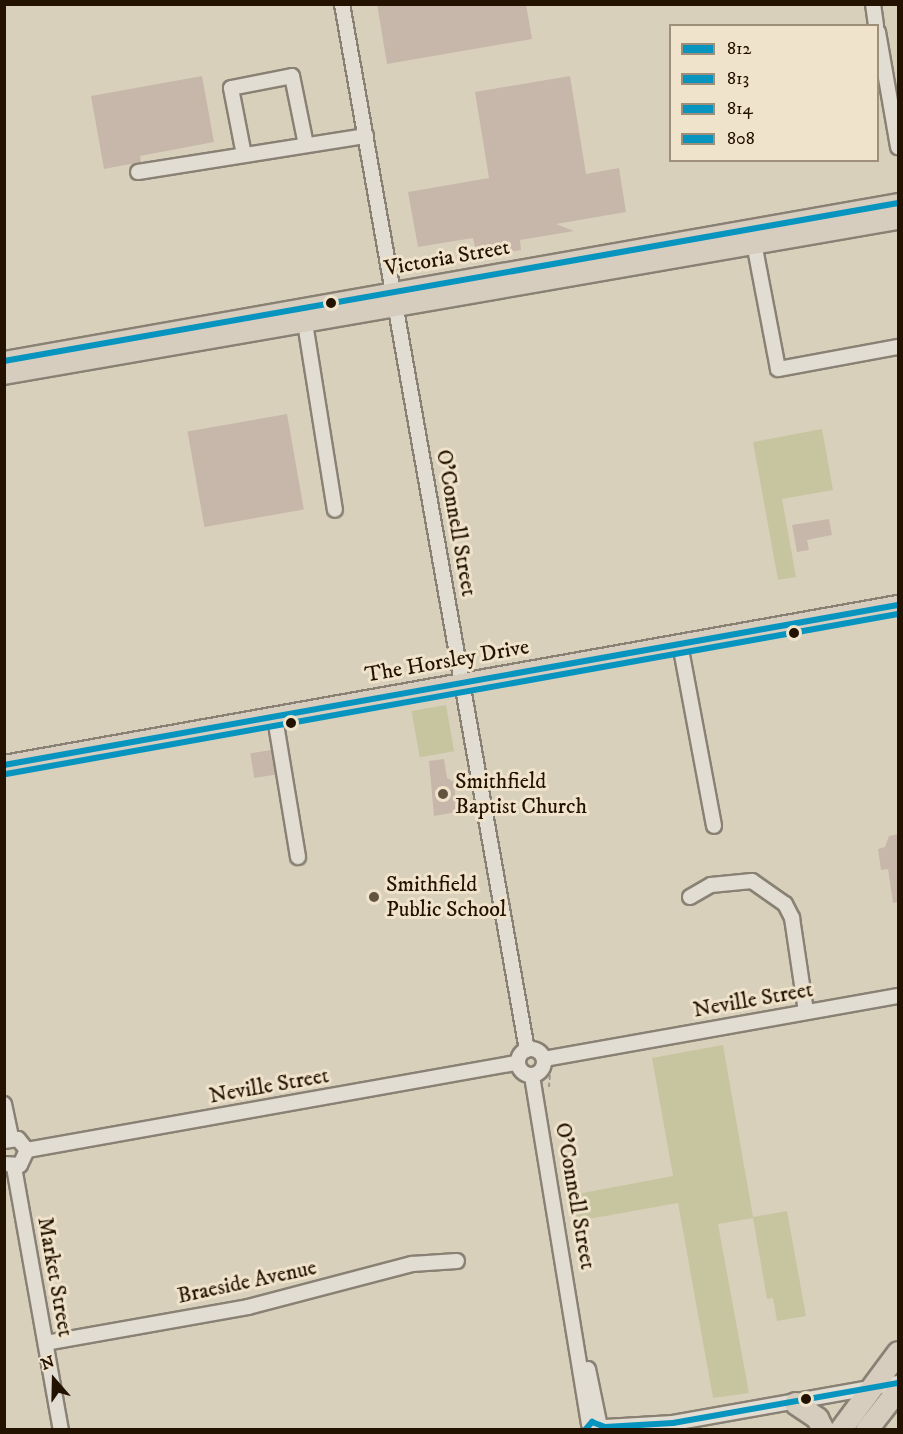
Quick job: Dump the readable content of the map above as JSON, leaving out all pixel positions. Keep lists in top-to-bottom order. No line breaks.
{"streets":{"main road":["Victoria Street","The Horsley Drive"],"street":["O'Connell Street","Neville Street","Market Street","Braeside Avenue"]},"crossings":[["Victoria Street","O'Connell Street"],["O'Connell Street","The Horsley Drive"],["O'Connell Street","Neville Street"],["Market Street","Braeside Avenue"]],"places":["Smithfield Baptist Church","Smithfield Public School"],"lines":["transit line 814","transit line 812","transit line 813","transit line 808"],"legend":["812","813","814","808"],"north":"top"}
